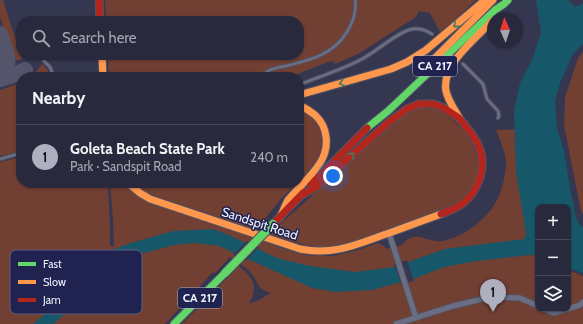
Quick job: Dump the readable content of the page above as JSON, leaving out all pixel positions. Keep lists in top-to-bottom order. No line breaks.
{"streets":{"main road":["CA 217","Sandspit Road"]},"legend":["Fast","Slow","Jam"],"north":"top","page":{"search":"Search here","heading":"Nearby","list":[{"mark":"1","name":"Goleta Beach State Park","note":"Park · Sandspit Road","value":"240 m"}],"map_buttons":["+","−"],"pins":"1"}}
